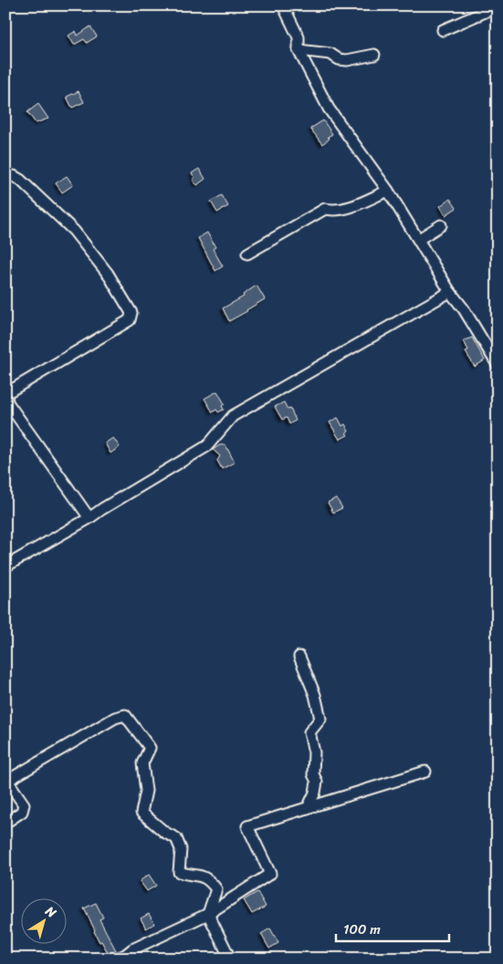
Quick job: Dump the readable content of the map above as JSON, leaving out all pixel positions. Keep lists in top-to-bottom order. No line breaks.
{"scale_bar":"100 m","north":"top right"}
